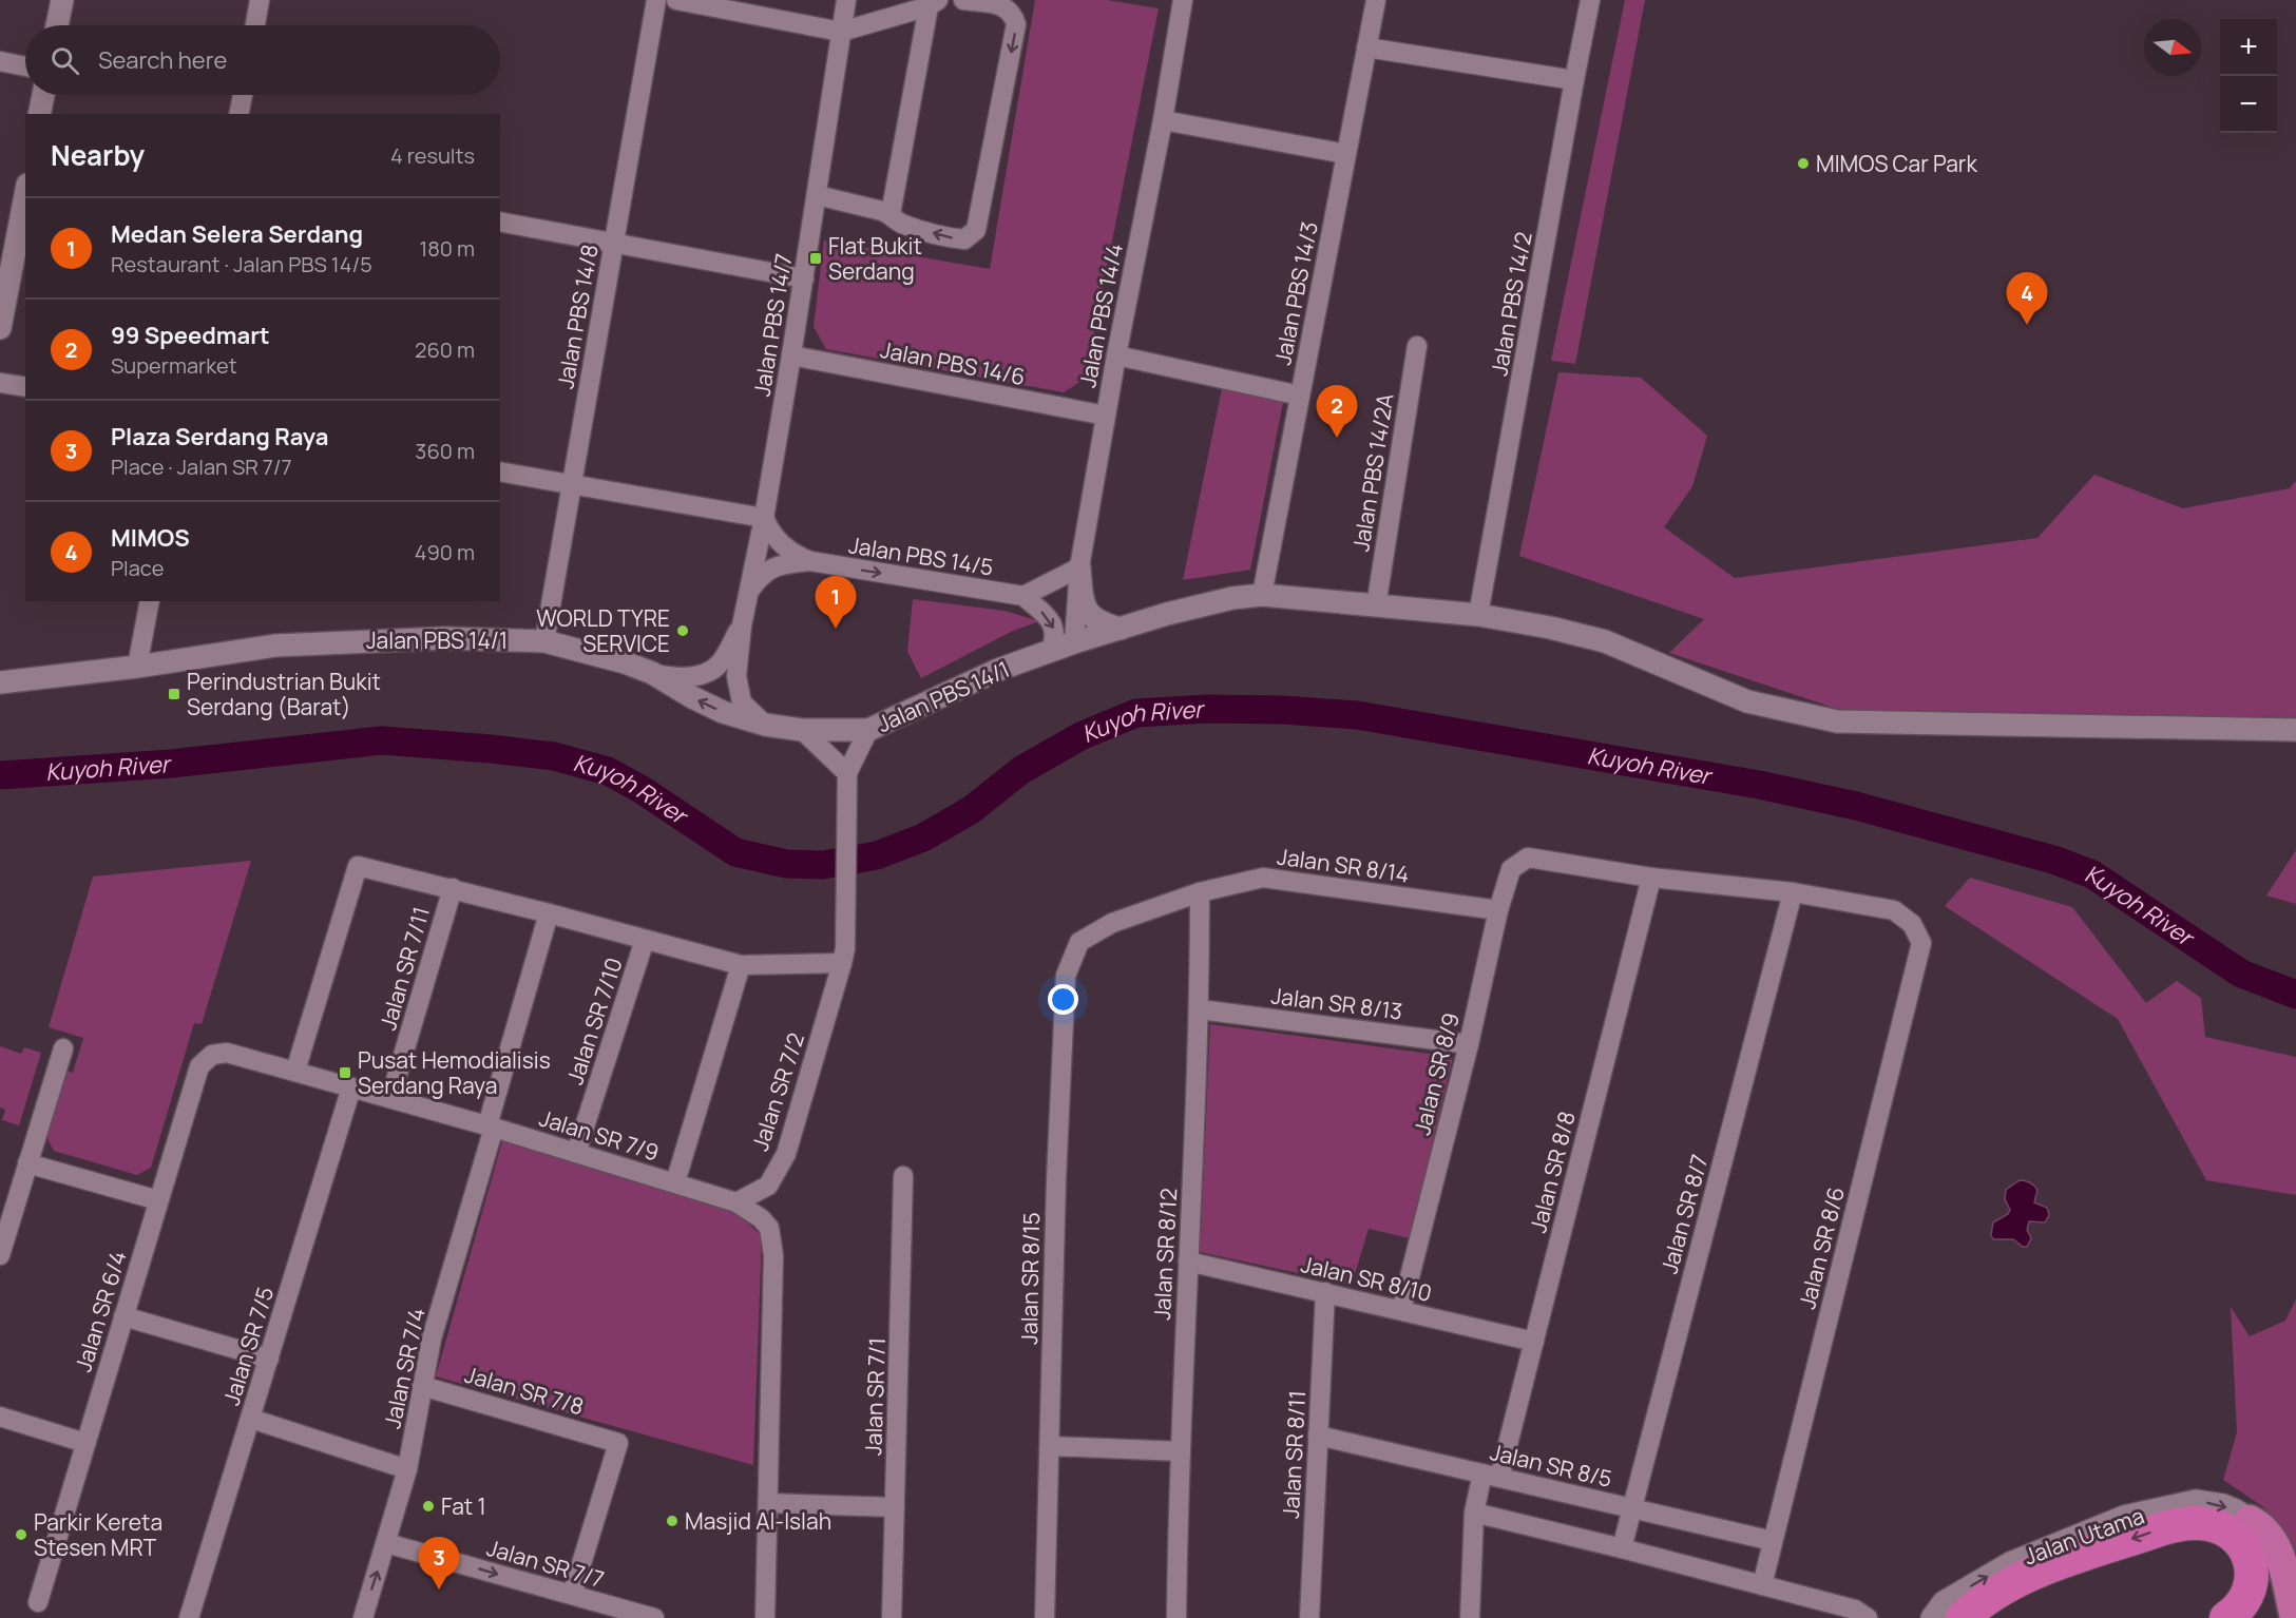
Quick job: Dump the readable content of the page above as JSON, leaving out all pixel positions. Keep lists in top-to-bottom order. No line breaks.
{"streets":{"street":["Jalan PBS 14/3","Jalan PBS 14/2","Jalan PBS 14/4","Jalan PBS 14/8","Jalan PBS 14/7","Jalan PBS 14/6","Jalan PBS 14/2A","Jalan PBS 14/5","Jalan PBS 14/1","Jalan SR 8/14","Jalan SR 7/11","Jalan SR 8/13","Jalan SR 7/10","Jalan SR 8/9","Jalan SR 7/2","Jalan SR 7/9","Jalan SR 8/8","Jalan SR 8/7","Jalan SR 8/6","Jalan SR 8/12","Jalan SR 8/15","Jalan SR 8/10","Jalan SR 6/4","Jalan SR 7/5","Jalan SR 7/4","Jalan SR 7/8","Jalan SR 7/1","Jalan SR 8/11","Jalan SR 8/5","Jalan Utama","Jalan SR 7/7"]},"crossings":[["Jalan PBS 14/3","Jalan PBS 14/1"],["Jalan PBS 14/2","Jalan PBS 14/1"],["Jalan PBS 14/4","Jalan PBS 14/6"],["Jalan PBS 14/4","Jalan PBS 14/1"],["Jalan PBS 14/8","Jalan PBS 14/1"],["Jalan PBS 14/7","Jalan PBS 14/6"],["Jalan PBS 14/7","Jalan PBS 14/1"],["Jalan PBS 14/2A","Jalan PBS 14/1"],["Jalan PBS 14/1","Jalan SR 7/2"],["Jalan SR 8/14","Jalan SR 8/9"],["Jalan SR 8/14","Jalan SR 8/12"],["Jalan SR 8/14","Jalan SR 8/15"],["Jalan SR 7/11","Jalan SR 7/9"],["Jalan SR 8/13","Jalan SR 8/9"],["Jalan SR 8/13","Jalan SR 8/12"],["Jalan SR 7/10","Jalan SR 7/9"],["Jalan SR 8/9","Jalan SR 8/8"],["Jalan SR 8/9","Jalan SR 8/10"],["Jalan SR 7/2","Jalan SR 7/9"],["Jalan SR 7/9","Jalan SR 6/4"],["Jalan SR 7/9","Jalan SR 7/5"],["Jalan SR 7/9","Jalan SR 7/4"],["Jalan SR 8/8","Jalan SR 8/10"],["Jalan SR 8/8","Jalan SR 8/5"],["Jalan SR 8/7","Jalan SR 8/6"],["Jalan SR 8/7","Jalan SR 8/5"],["Jalan SR 8/6","Jalan SR 8/5"],["Jalan SR 8/12","Jalan SR 8/10"],["Jalan SR 8/10","Jalan SR 8/11"],["Jalan SR 7/4","Jalan SR 7/8"],["Jalan SR 7/4","Jalan SR 7/7"],["Jalan SR 7/8","Jalan SR 7/7"],["Jalan SR 8/11","Jalan SR 8/5"]],"one_way":["Jalan PBS 14/5","Jalan Utama","Jalan SR 7/7"],"water":["Kuyoh River"],"places":{"other":["MIMOS Car Park","WORLD TYRE SERVICE","Fat 1","Masjid Al-Islah","Parkir Kereta Stesen MRT"],"transit":["Flat Bukit Serdang","Perindustrian Bukit Serdang (Barat)","Pusat Hemodialisis Serdang Raya"]},"north":"right","page":{"map_buttons":["+","−"],"search":"Search here","heading":["Nearby","4 results"],"list":[{"mark":"1","name":"Medan Selera Serdang","note":"Restaurant · Jalan PBS 14/5","value":"180 m"},{"mark":"2","name":"99 Speedmart","note":"Supermarket","value":"260 m"},{"mark":"3","name":"Plaza Serdang Raya","note":"Place · Jalan SR 7/7","value":"360 m"},{"mark":"4","name":"MIMOS","note":"Place","value":"490 m"}],"pins":["4","2","1","3"]}}
